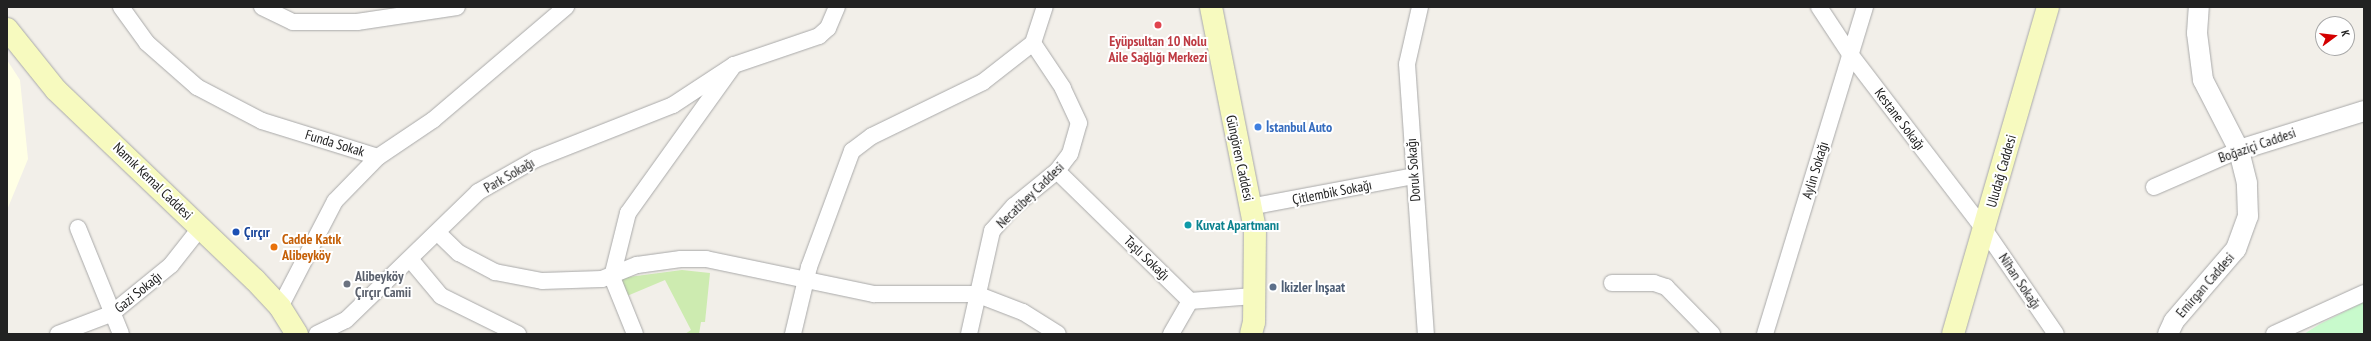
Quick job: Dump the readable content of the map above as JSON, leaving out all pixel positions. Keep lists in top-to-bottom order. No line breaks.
{"streets":{"main road":["Güngören Caddesi","Uludağ Caddesi","Namık Kemal Caddesi"],"street":["Kestane Sokağı","Funda Sokak","Boğaziçi Caddesi","Doruk Sokağı","Aylin Sokağı","Park Sokağı","Çitlembik Sokağı","Necatibey Caddesi","Taşlı Sokağı","Nihan Sokağı","Emirgan Caddesi","Gazi Sokağı"]},"crossings":[["Kestane Sokağı","Aylin Sokağı"],["Kestane Sokağı","Uludağ Caddesi"],["Kestane Sokağı","Nihan Sokağı"],["Boğaziçi Caddesi","Emirgan Caddesi"],["Güngören Caddesi","Çitlembik Sokağı"],["Doruk Sokağı","Çitlembik Sokağı"],["Uludağ Caddesi","Nihan Sokağı"],["Namık Kemal Caddesi","Gazi Sokağı"],["Necatibey Caddesi","Taşlı Sokağı"]],"places":["Eyüpsultan 10 Nolu Aile Sağlığı Merkezi","İstanbul Auto","Kuvat Apartmanı","Çırçır","Cadde Katık Alibeyköy","Alibeyköy Çırçır Camii","İkizler İnşaat"],"north":"right"}
